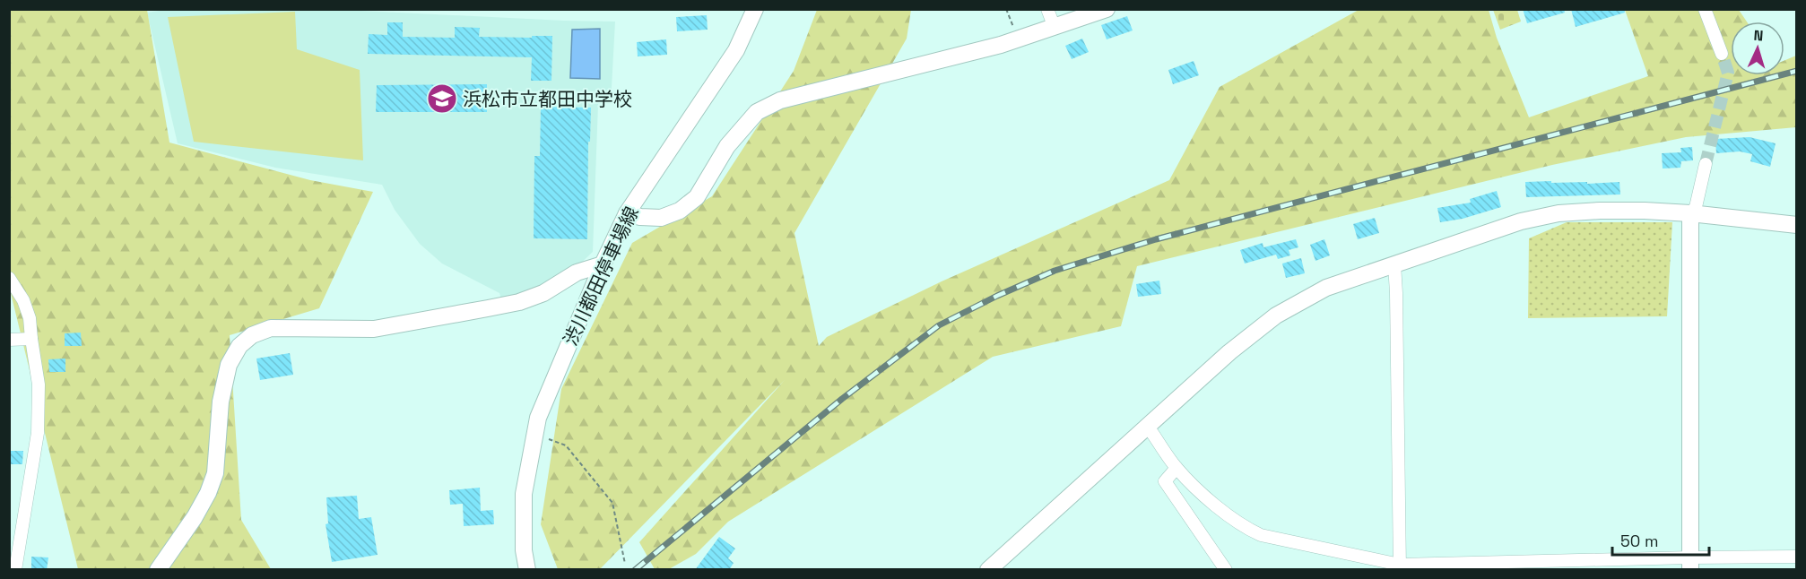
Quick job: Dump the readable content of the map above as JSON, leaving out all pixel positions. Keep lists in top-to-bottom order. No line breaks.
{"streets":{"street":["渋川都田停車場線"]},"places":{"school or university":["浜松市立都田中学校"]},"scale_bar":"50 m","north":"top"}
